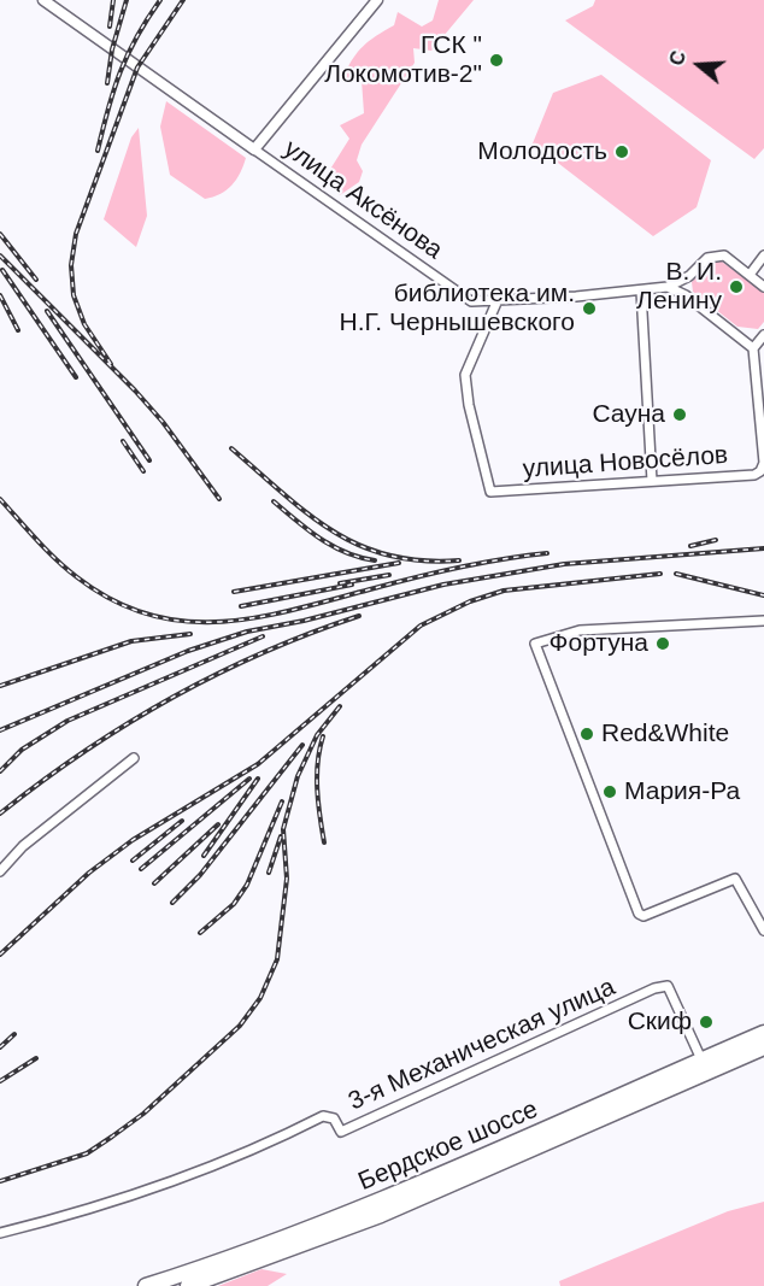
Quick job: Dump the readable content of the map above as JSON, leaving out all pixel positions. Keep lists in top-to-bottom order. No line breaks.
{"streets":{"highway":["Бердское шоссе"],"street":["улица Аксёнова","улица Новосёлов","3-я Механическая улица"]},"crossings":[["улица Аксёнова","улица Новосёлов"],["3-я Механическая улица","Бердское шоссе"]],"places":["ГСК \" Локомотив-2\"","Молодость","В. И. Ленину","библиотека им. Н.Г. Чернышевского","Сауна","Фортуна","Red&White","Мария-Ра","Скиф"],"north":"left"}
